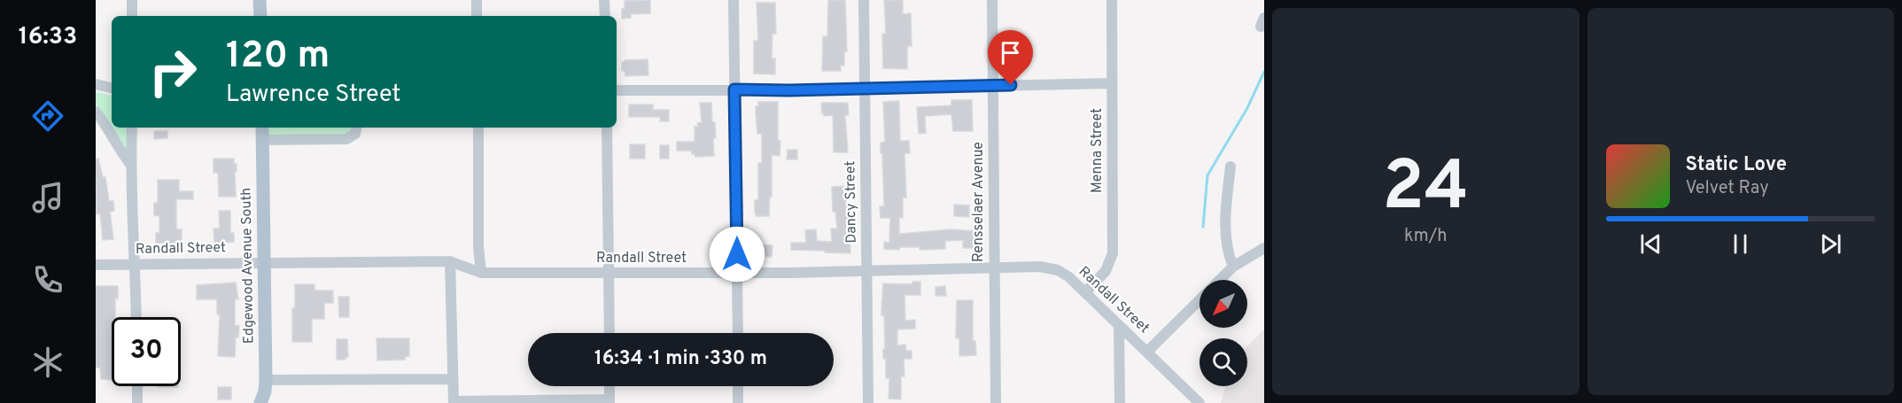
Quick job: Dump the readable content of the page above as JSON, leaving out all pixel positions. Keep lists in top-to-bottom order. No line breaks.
{"streets":{"main road":["Edgewood Avenue South"],"street":["Menna Street","Dancy Street","Rensselaer Avenue","Randall Street"]},"crossings":[["Menna Street","Randall Street"],["Dancy Street","Randall Street"],["Rensselaer Avenue","Randall Street"],["Randall Street","Edgewood Avenue South"]],"north":"bottom left","page":{"tabs":"16:33","tile":["24","km/h"],"turn":["120 m","Lawrence Street"],"song":["Static Love","Velvet Ray"],"limit":"30","trip":"16:34 · 1 min · 330 m"}}
